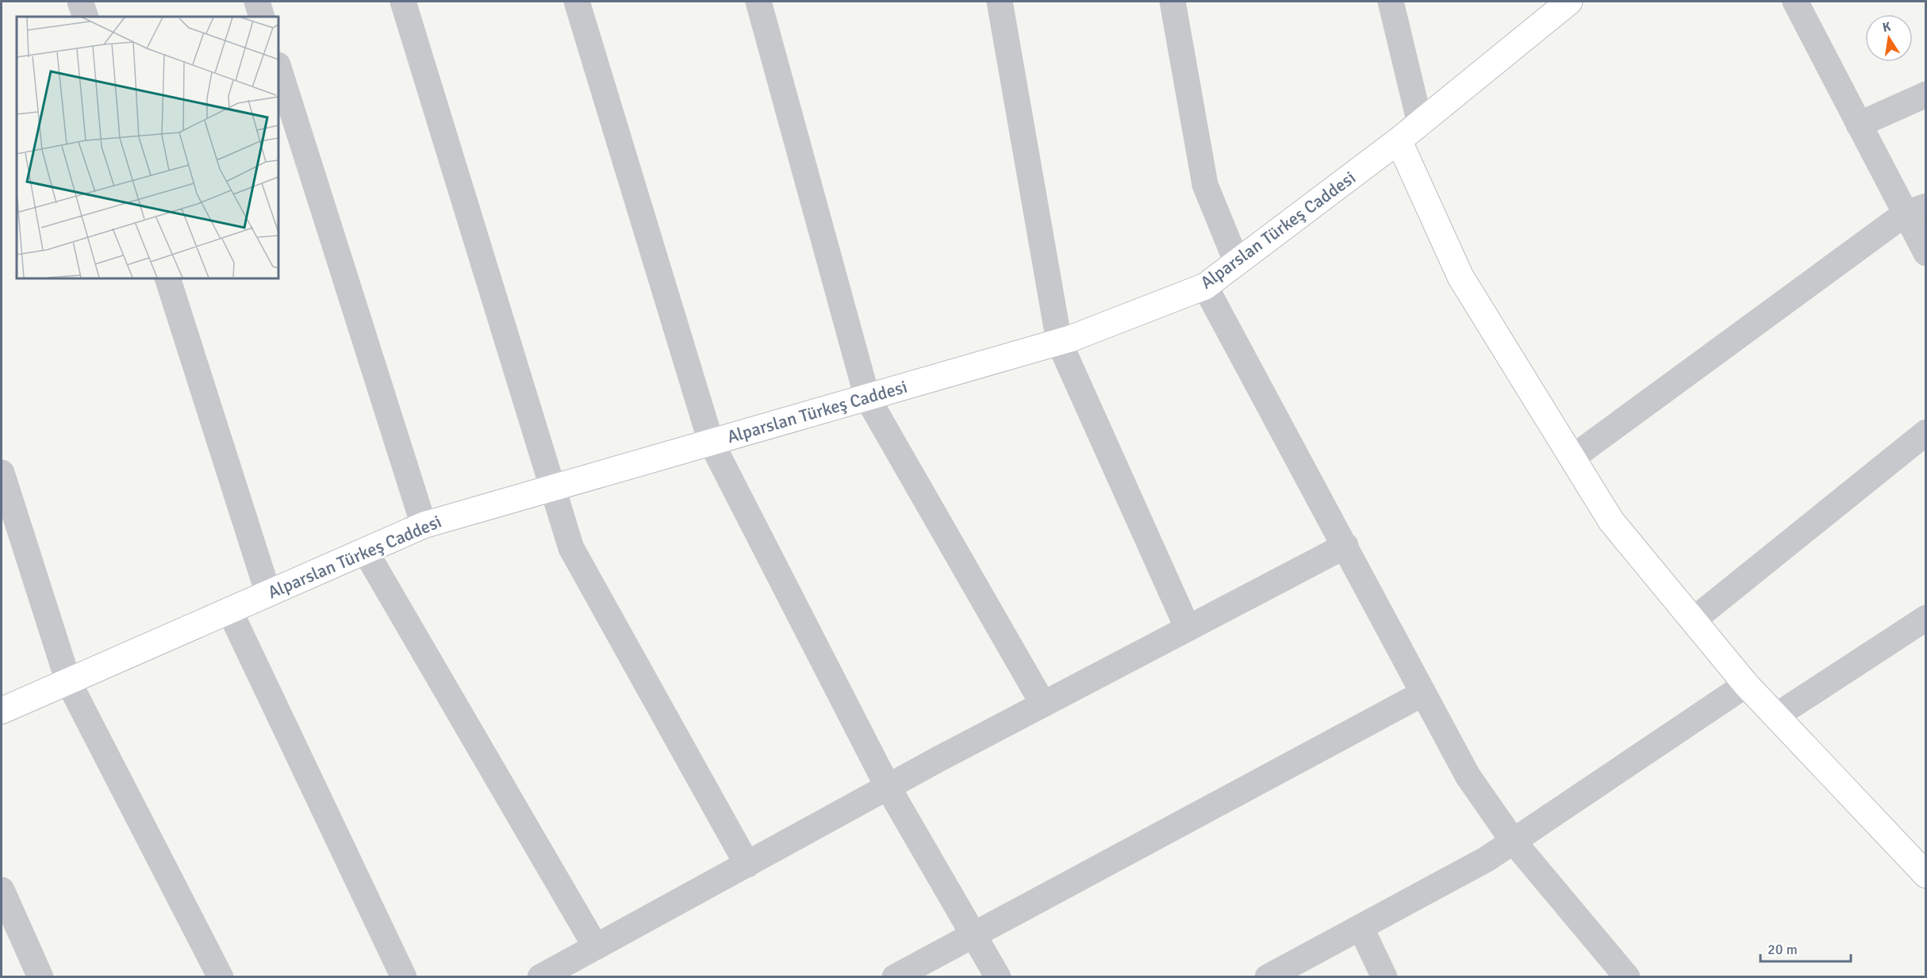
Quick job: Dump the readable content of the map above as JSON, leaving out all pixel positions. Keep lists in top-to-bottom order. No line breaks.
{"streets":{"street":["Alparslan Türkeş Caddesi"]},"scale_bar":"20 m","north":"top"}
